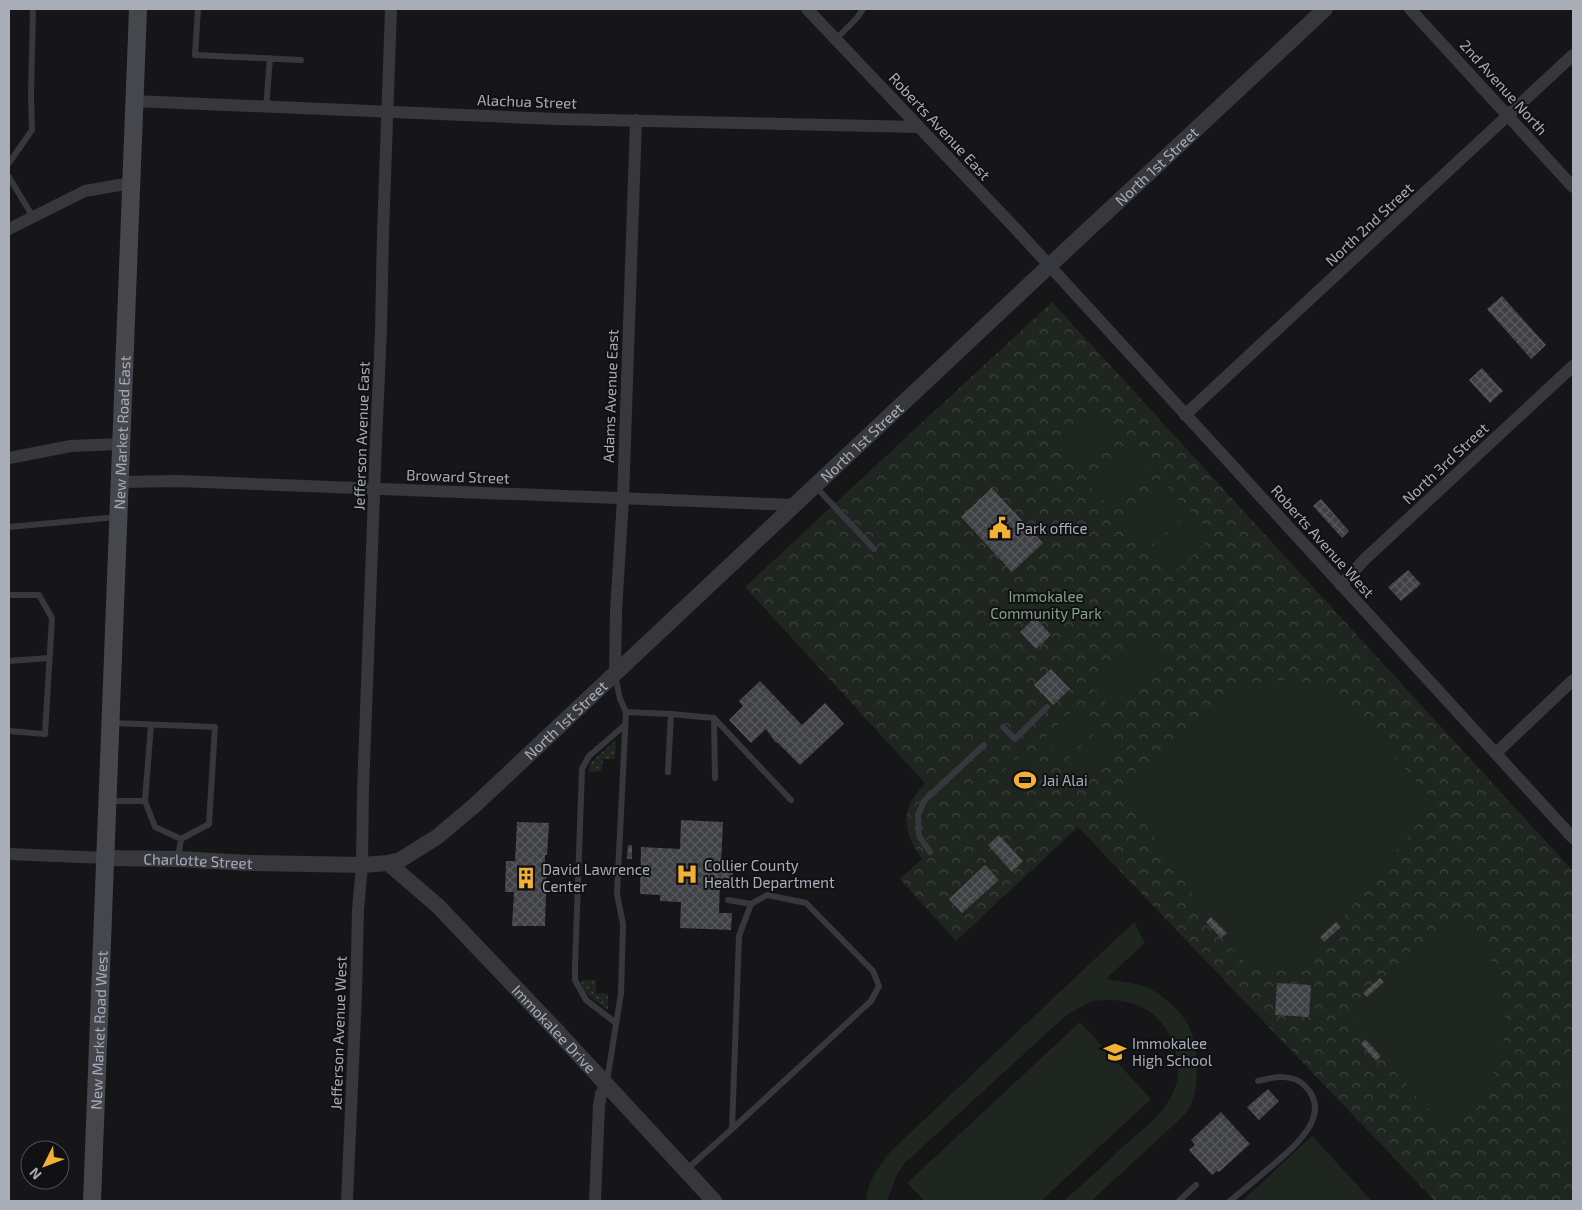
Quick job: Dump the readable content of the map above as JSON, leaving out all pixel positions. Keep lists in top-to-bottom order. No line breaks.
{"streets":{"main road":["New Market Road East","New Market Road West"],"street":["2nd Avenue North","Alachua Street","Roberts Avenue East","North 1st Street","North 2nd Street","Adams Avenue East","Jefferson Avenue East","North 3rd Street","Broward Street","Roberts Avenue West","Charlotte Street","Immokalee Drive","Jefferson Avenue West"]},"crossings":[["2nd Avenue North","North 2nd Street"],["Alachua Street","Roberts Avenue East"],["Alachua Street","Adams Avenue East"],["Alachua Street","New Market Road East"],["Alachua Street","Jefferson Avenue East"],["Roberts Avenue East","North 1st Street"],["Roberts Avenue East","Roberts Avenue West"],["North 1st Street","Adams Avenue East"],["North 1st Street","Broward Street"],["North 1st Street","Roberts Avenue West"],["North 1st Street","Charlotte Street"],["North 1st Street","Immokalee Drive"],["North 2nd Street","Roberts Avenue West"],["Adams Avenue East","Broward Street"],["New Market Road East","Broward Street"],["New Market Road East","Charlotte Street"],["New Market Road East","New Market Road West"],["Jefferson Avenue East","Broward Street"],["Jefferson Avenue East","Charlotte Street"],["Jefferson Avenue East","Jefferson Avenue West"],["North 3rd Street","Roberts Avenue West"],["Charlotte Street","Immokalee Drive"],["Charlotte Street","New Market Road West"],["Charlotte Street","Jefferson Avenue West"]],"parks":["Immokalee Community Park"],"places":{"public building":["Park office"],"sports":["Jai Alai"],"hospital":["Collier County Health Department"],"building":["David Lawrence Center"],"school or university":["Immokalee High School"]},"north":"bottom left"}
